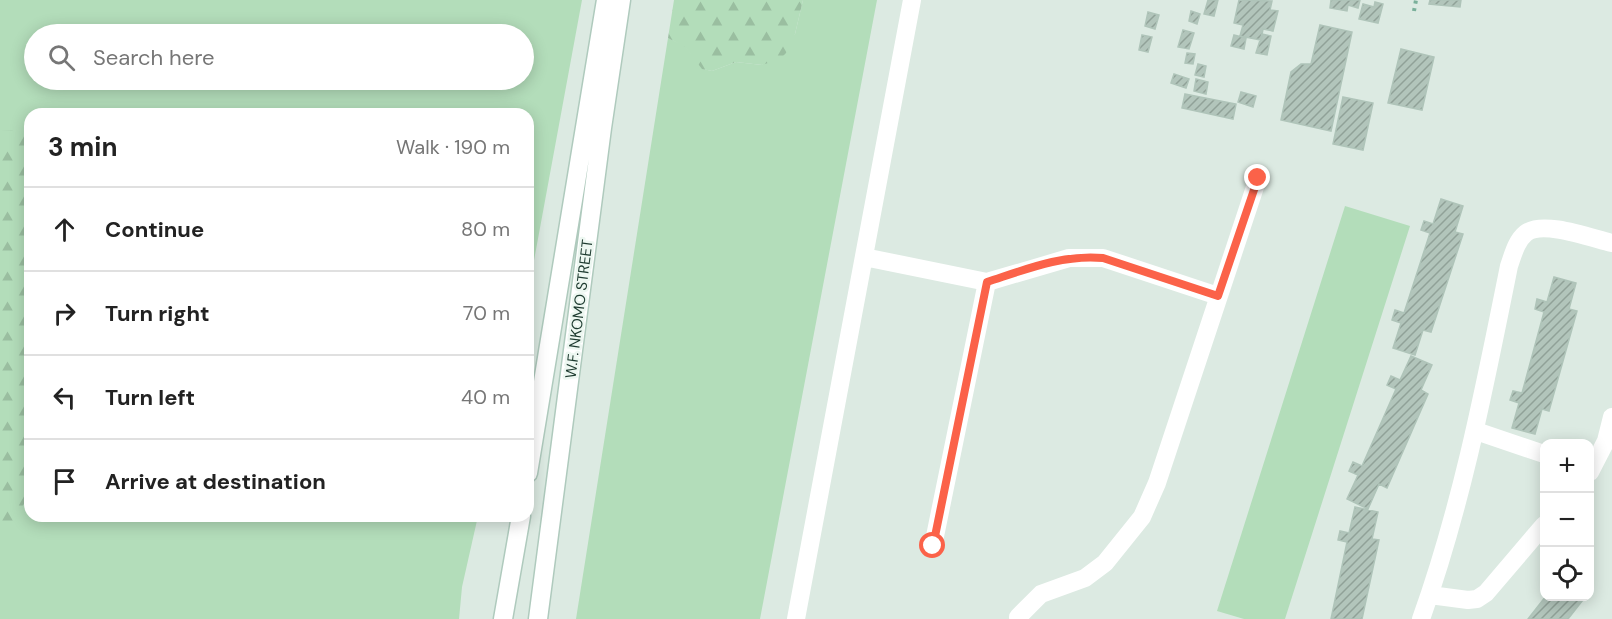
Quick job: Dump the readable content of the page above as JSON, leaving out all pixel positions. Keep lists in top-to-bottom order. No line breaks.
{"streets":{"street":["W.F. NKOMO STREET"]},"page":{"search":"Search here","heading":["3 min","Walk · 190 m"],"list":[["Continue","80 m"],["Turn right","70 m"],["Turn left","40 m"],"Arrive at destination"],"map_buttons":["+","−"]}}
